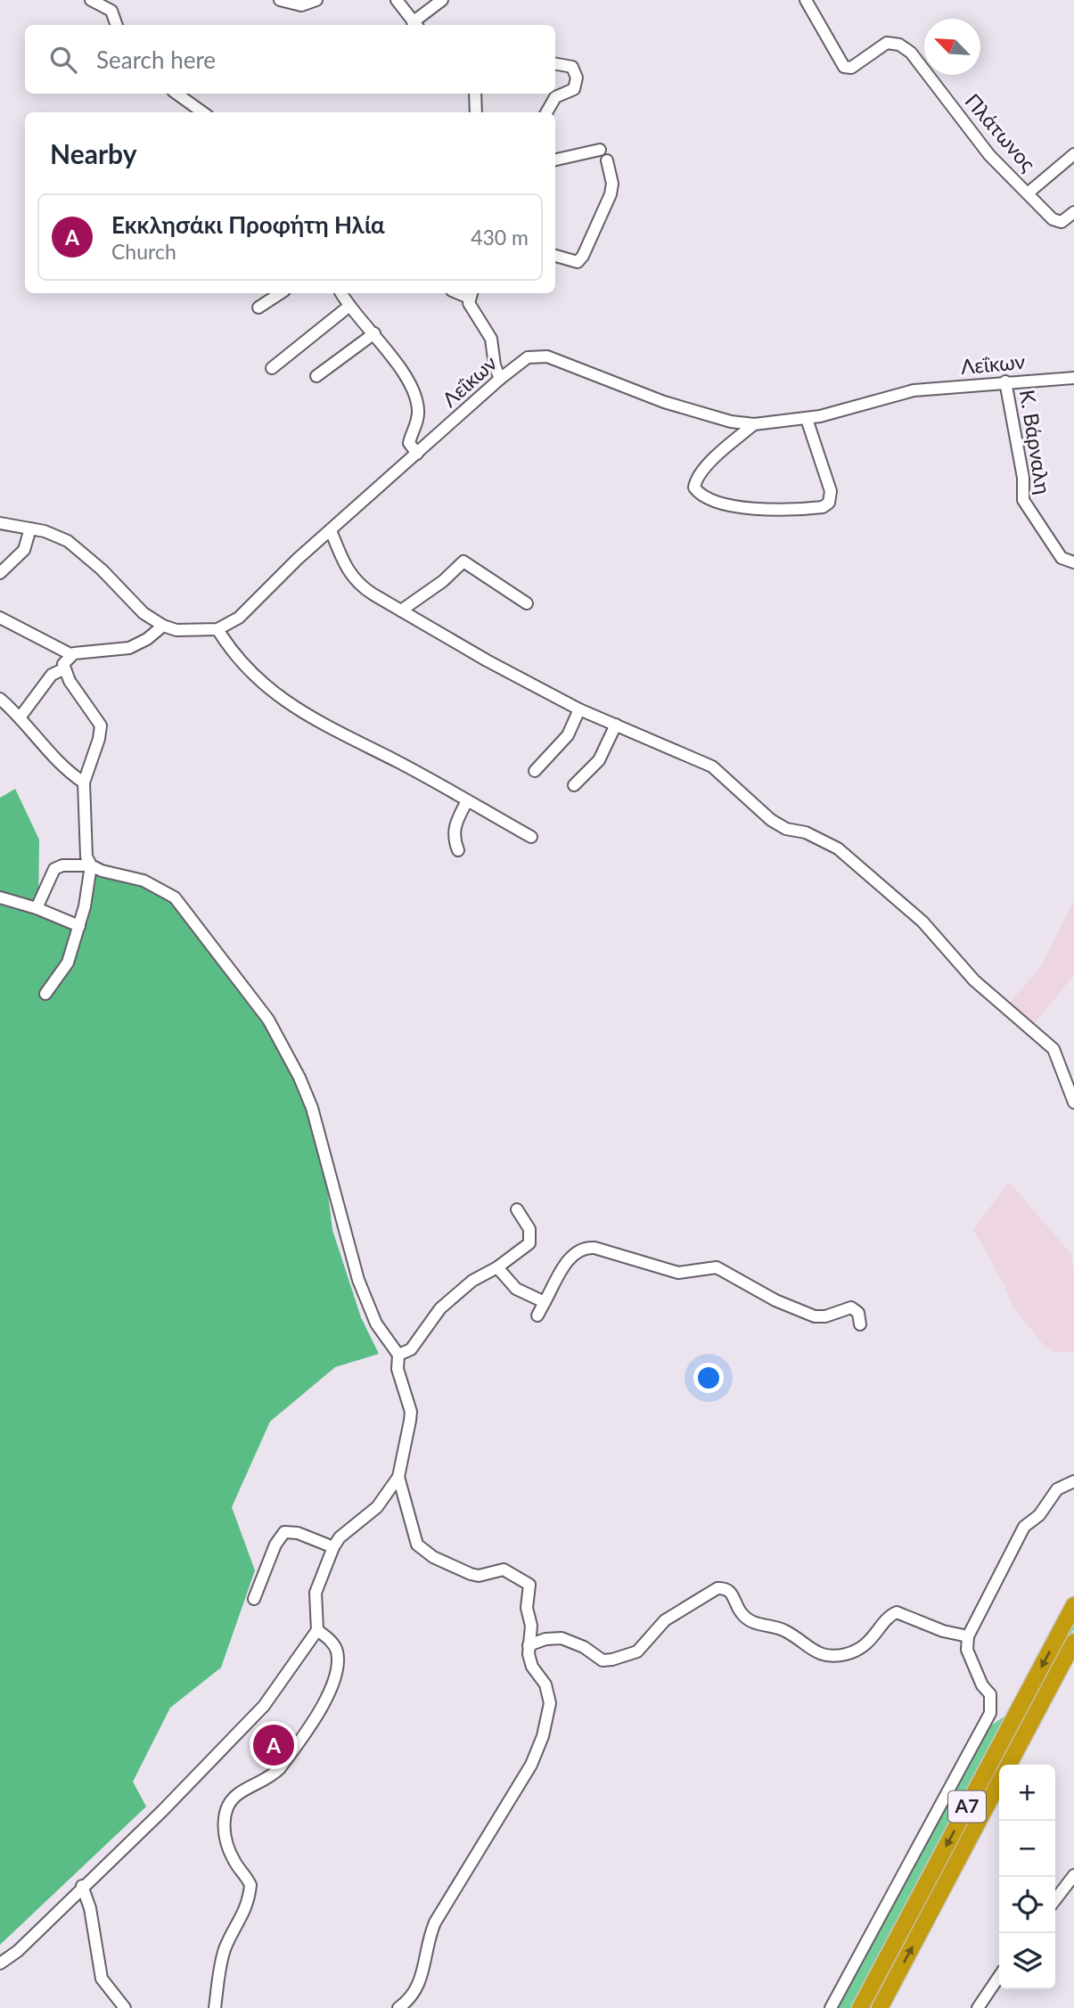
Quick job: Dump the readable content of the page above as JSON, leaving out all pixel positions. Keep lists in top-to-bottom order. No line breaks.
{"streets":{"highway":["Α7"],"street":["Πλάτωνος","Λεΐκων","Κ. Βάρναλη"]},"crossings":[["Λεΐκων","Κ. Βάρναλη"]],"north":"top left","page":{"search":"Search here","heading":"Nearby","list":[{"mark":"A","name":"Εκκλησάκι Προφήτη Ηλία","note":"Church","value":"430 m"}],"pins":"A","map_buttons":["+","−"]}}
